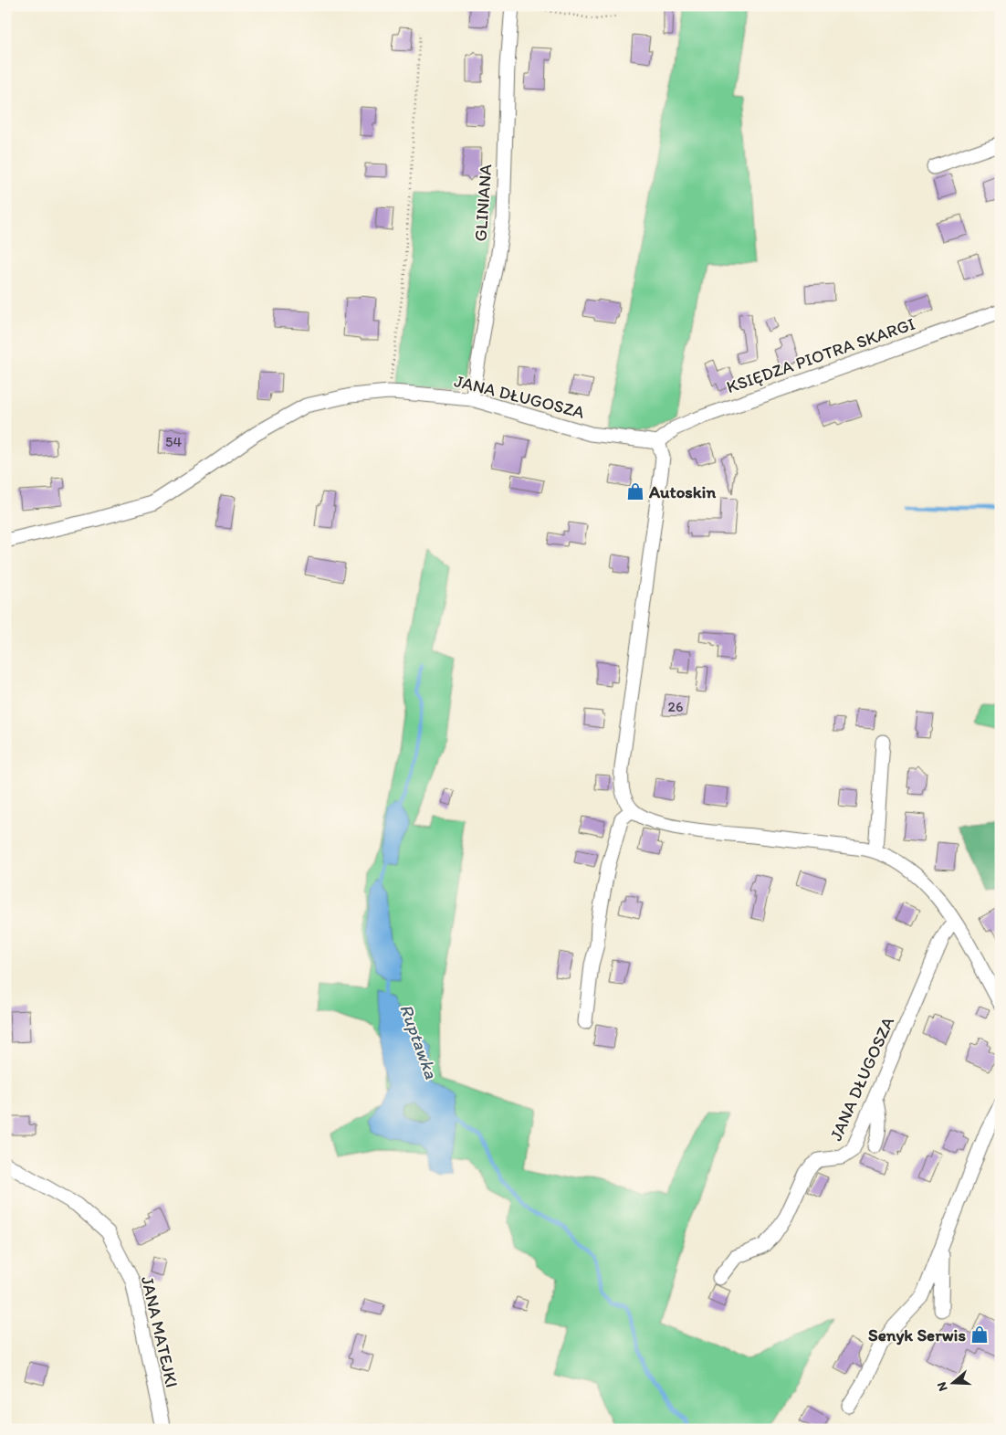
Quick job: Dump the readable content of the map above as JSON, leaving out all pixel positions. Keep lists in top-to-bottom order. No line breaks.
{"streets":{"street":["GLINIANA","KSIĘDZA PIOTRA SKARGI","JANA DŁUGOSZA","JANA MATEJKI"]},"crossings":[["GLINIANA","JANA DŁUGOSZA"],["KSIĘDZA PIOTRA SKARGI","JANA DŁUGOSZA"]],"water":["Ruptawka"],"places":{"shop":["Autoskin","Senyk Serwis"]},"house_numbers":["54","26"],"north":"left"}
